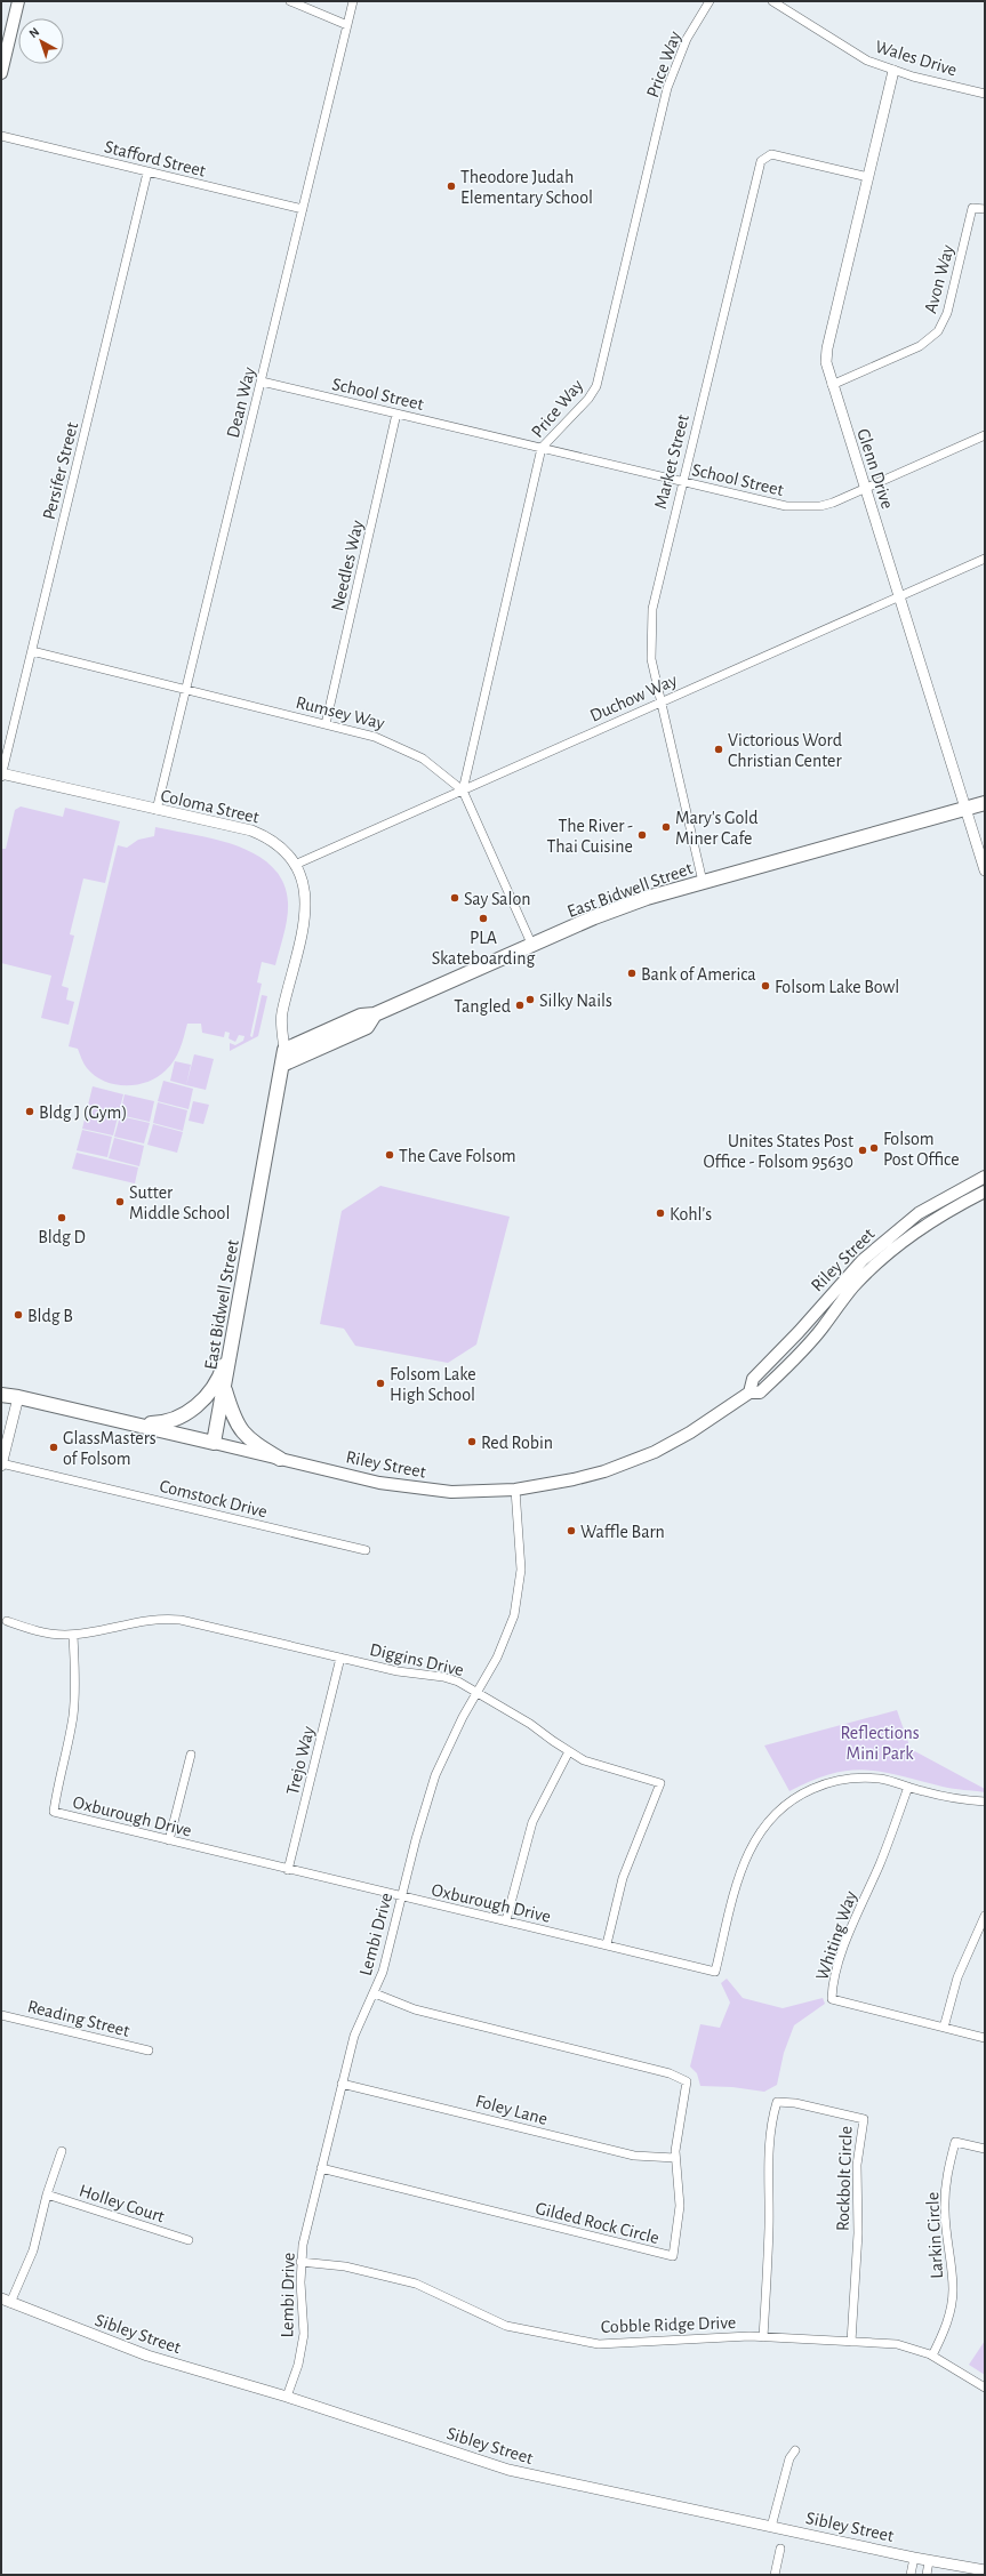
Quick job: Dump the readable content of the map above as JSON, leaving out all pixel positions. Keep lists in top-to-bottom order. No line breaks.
{"streets":{"main road":["East Bidwell Street","Riley Street"],"street":["Wales Drive","Price Way","Stafford Street","Avon Way","School Street","Dean Way","Market Street","Glenn Drive","Persifer Street","Needles Way","Duchow Way","Rumsey Way","Coloma Street","Comstock Drive","Diggins Drive","Trejo Way","Oxburough Drive","Lembi Drive","Whiting Way","Reading Street","Foley Lane","Rockbolt Circle","Holley Court","Gilded Rock Circle","Larkin Circle","Cobble Ridge Drive","Sibley Street"]},"crossings":[["Wales Drive","Glenn Drive"],["Price Way","School Street"],["Price Way","Duchow Way"],["Price Way","Rumsey Way"],["Stafford Street","Dean Way"],["Stafford Street","Persifer Street"],["Avon Way","Glenn Drive"],["School Street","Dean Way"],["School Street","Market Street"],["School Street","Glenn Drive"],["School Street","Needles Way"],["Dean Way","Rumsey Way"],["Dean Way","Coloma Street"],["Market Street","Glenn Drive"],["Market Street","Duchow Way"],["Market Street","East Bidwell Street"],["Glenn Drive","Duchow Way"],["Glenn Drive","East Bidwell Street"],["Persifer Street","Rumsey Way"],["Persifer Street","Coloma Street"],["Needles Way","Rumsey Way"],["Duchow Way","Rumsey Way"],["Duchow Way","Coloma Street"],["Rumsey Way","East Bidwell Street"],["Coloma Street","East Bidwell Street"],["East Bidwell Street","Riley Street"],["Riley Street","Lembi Drive"],["Diggins Drive","Trejo Way"],["Diggins Drive","Oxburough Drive"],["Diggins Drive","Lembi Drive"],["Trejo Way","Oxburough Drive"],["Oxburough Drive","Lembi Drive"],["Oxburough Drive","Whiting Way"],["Lembi Drive","Foley Lane"],["Lembi Drive","Gilded Rock Circle"],["Lembi Drive","Cobble Ridge Drive"],["Lembi Drive","Sibley Street"],["Foley Lane","Gilded Rock Circle"],["Rockbolt Circle","Cobble Ridge Drive"],["Larkin Circle","Cobble Ridge Drive"]],"parks":["Reflections Mini Park"],"places":["Theodore Judah Elementary School","Victorious Word Christian Center","Mary's Gold Miner Cafe","The River - Thai Cuisine","Say Salon","PLA Skateboarding","Bank of America","Folsom Lake Bowl","Silky Nails","Tangled","Bldg J (Gym)","Folsom Post Office","Unites States Post Office - Folsom 95630","The Cave Folsom","Sutter Middle School","Kohl's","Bldg D","Bldg B","Folsom Lake High School","Red Robin","GlassMasters of Folsom","Waffle Barn"],"north":"top left"}
